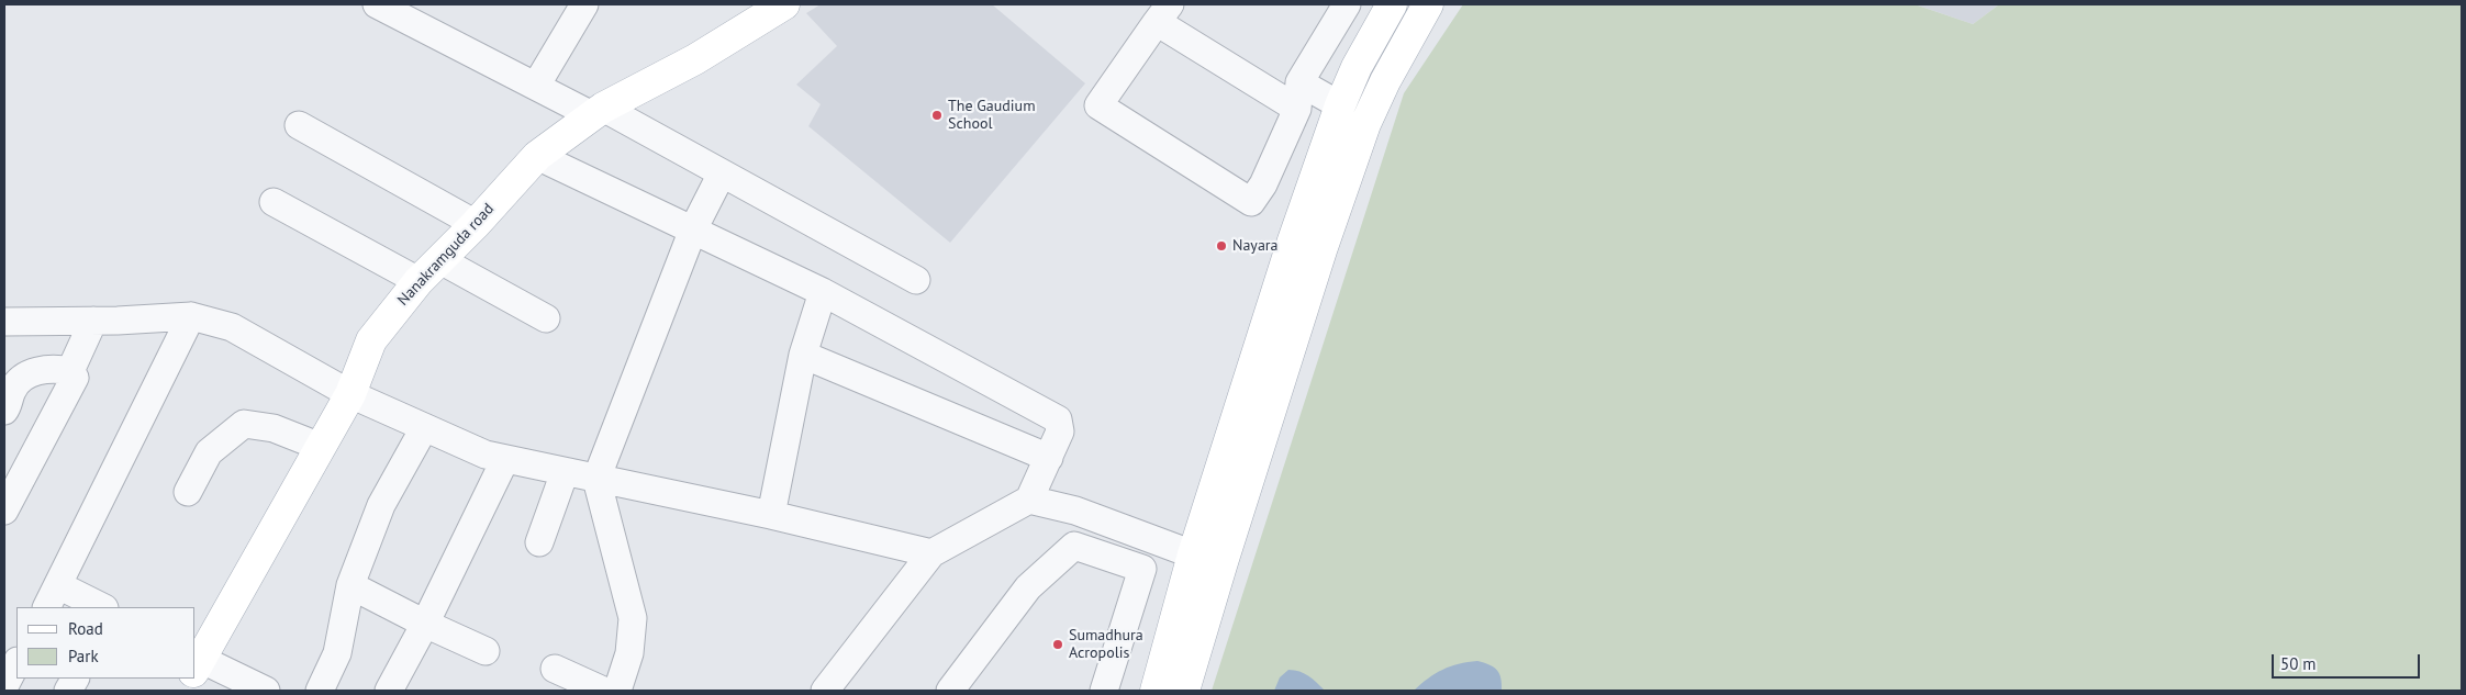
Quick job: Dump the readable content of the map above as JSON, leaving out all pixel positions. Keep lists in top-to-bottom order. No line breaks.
{"streets":{"main road":["Nanakramguda road"]},"places":["The Gaudium School","Nayara","Sumadhura Acropolis"],"legend":["Road","Park"],"scale_bar":"50 m"}
